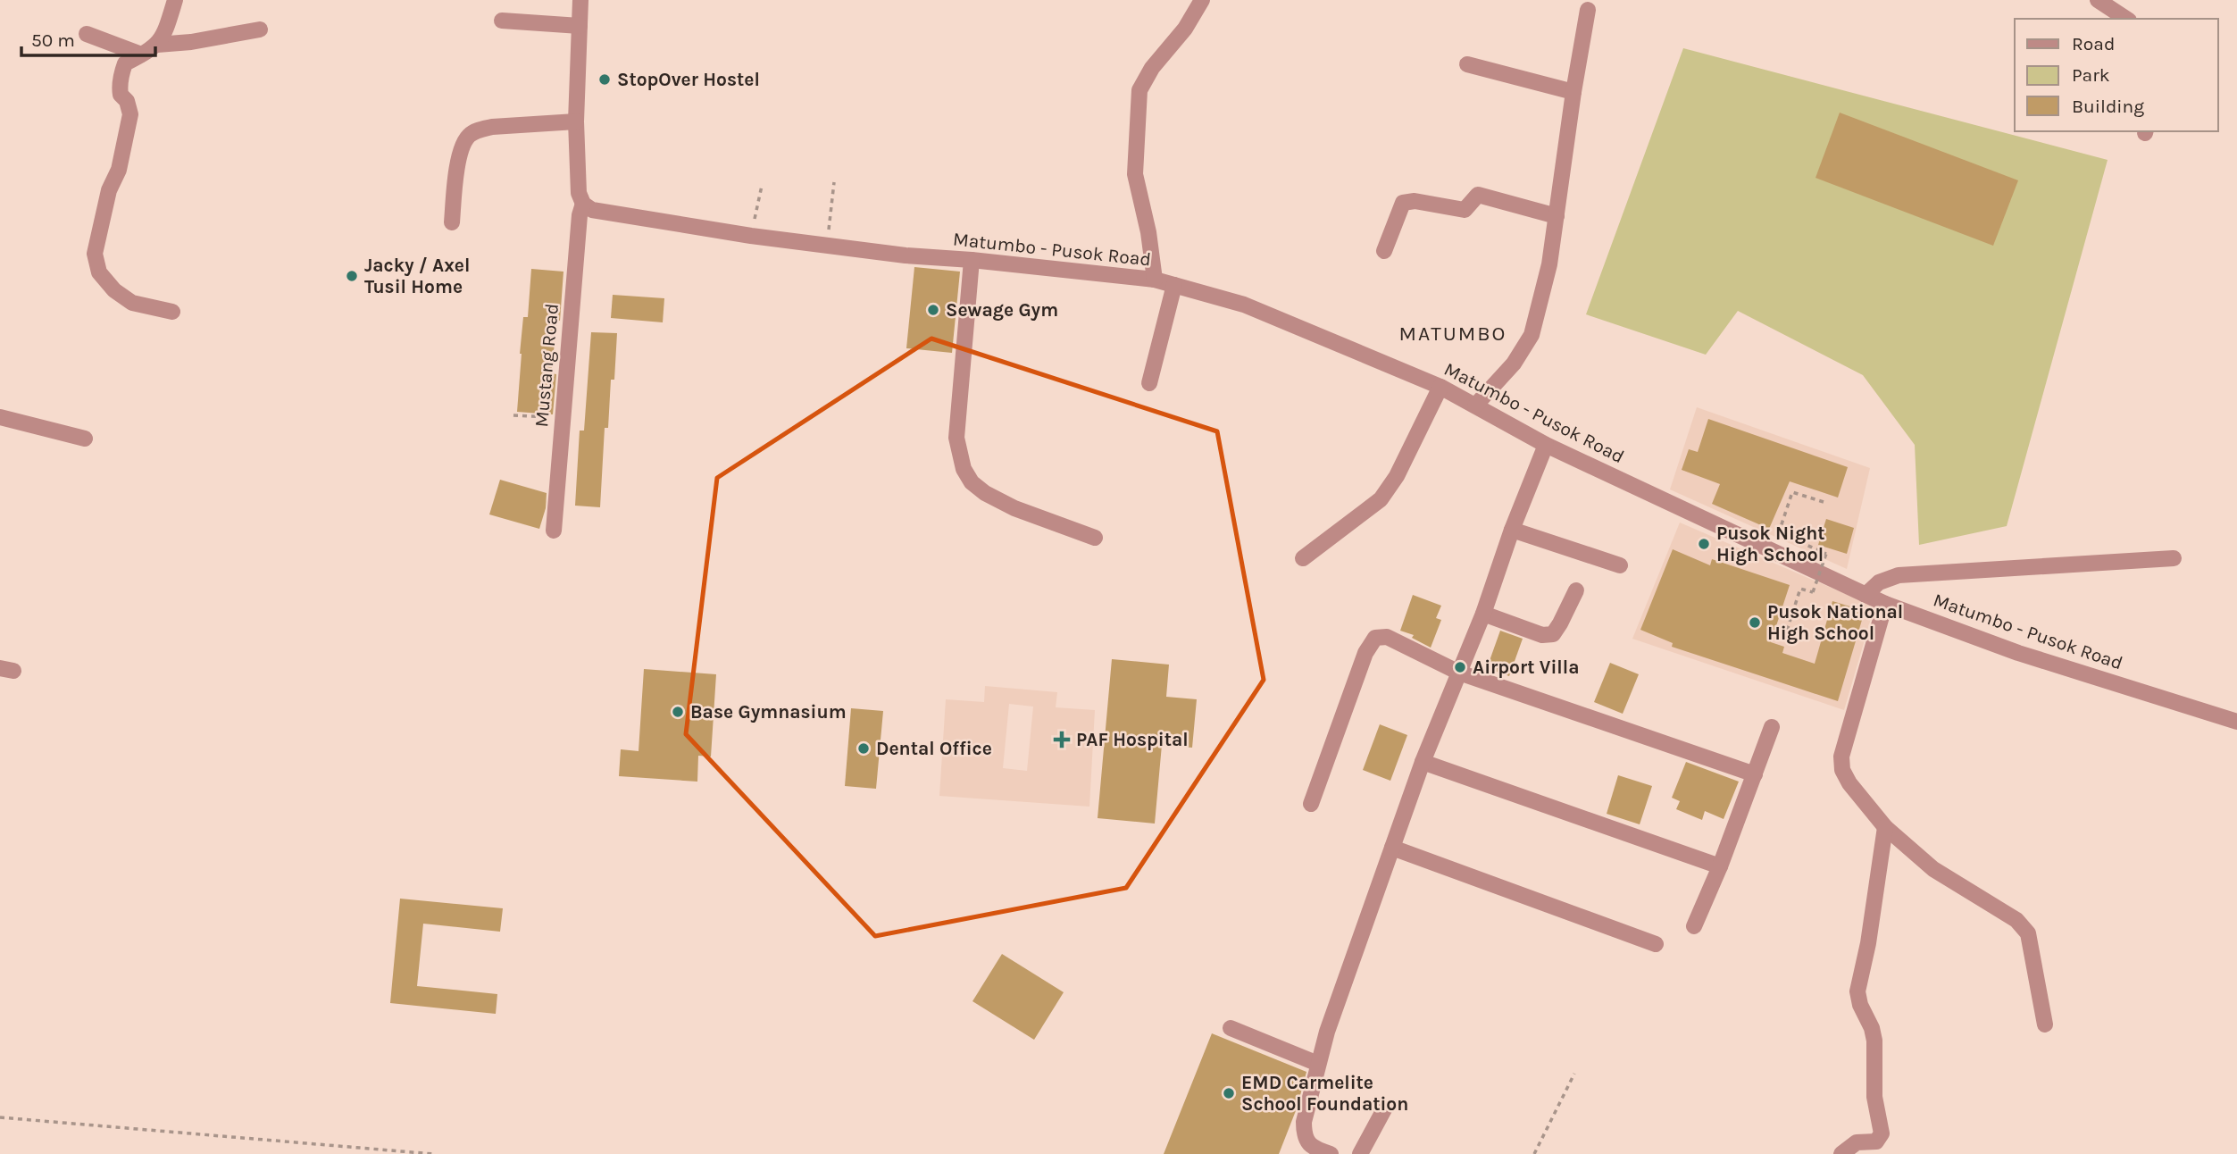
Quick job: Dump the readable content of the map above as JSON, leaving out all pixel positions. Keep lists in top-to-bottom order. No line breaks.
{"streets":{"street":["Matumbo - Pusok Road","Mustang Road"]},"crossings":[["Matumbo - Pusok Road","Mustang Road"]],"districts":["MATUMBO"],"places":{"other":["StopOver Hostel","Jacky / Axel Tusil Home","Sewage Gym","Pusok Night High School","Pusok National High School","Airport Villa","Base Gymnasium","Dental Office","EMD Carmelite School Foundation"],"health":["PAF Hospital"]},"legend":["Road","Park","Building"],"scale_bar":"50 m"}
